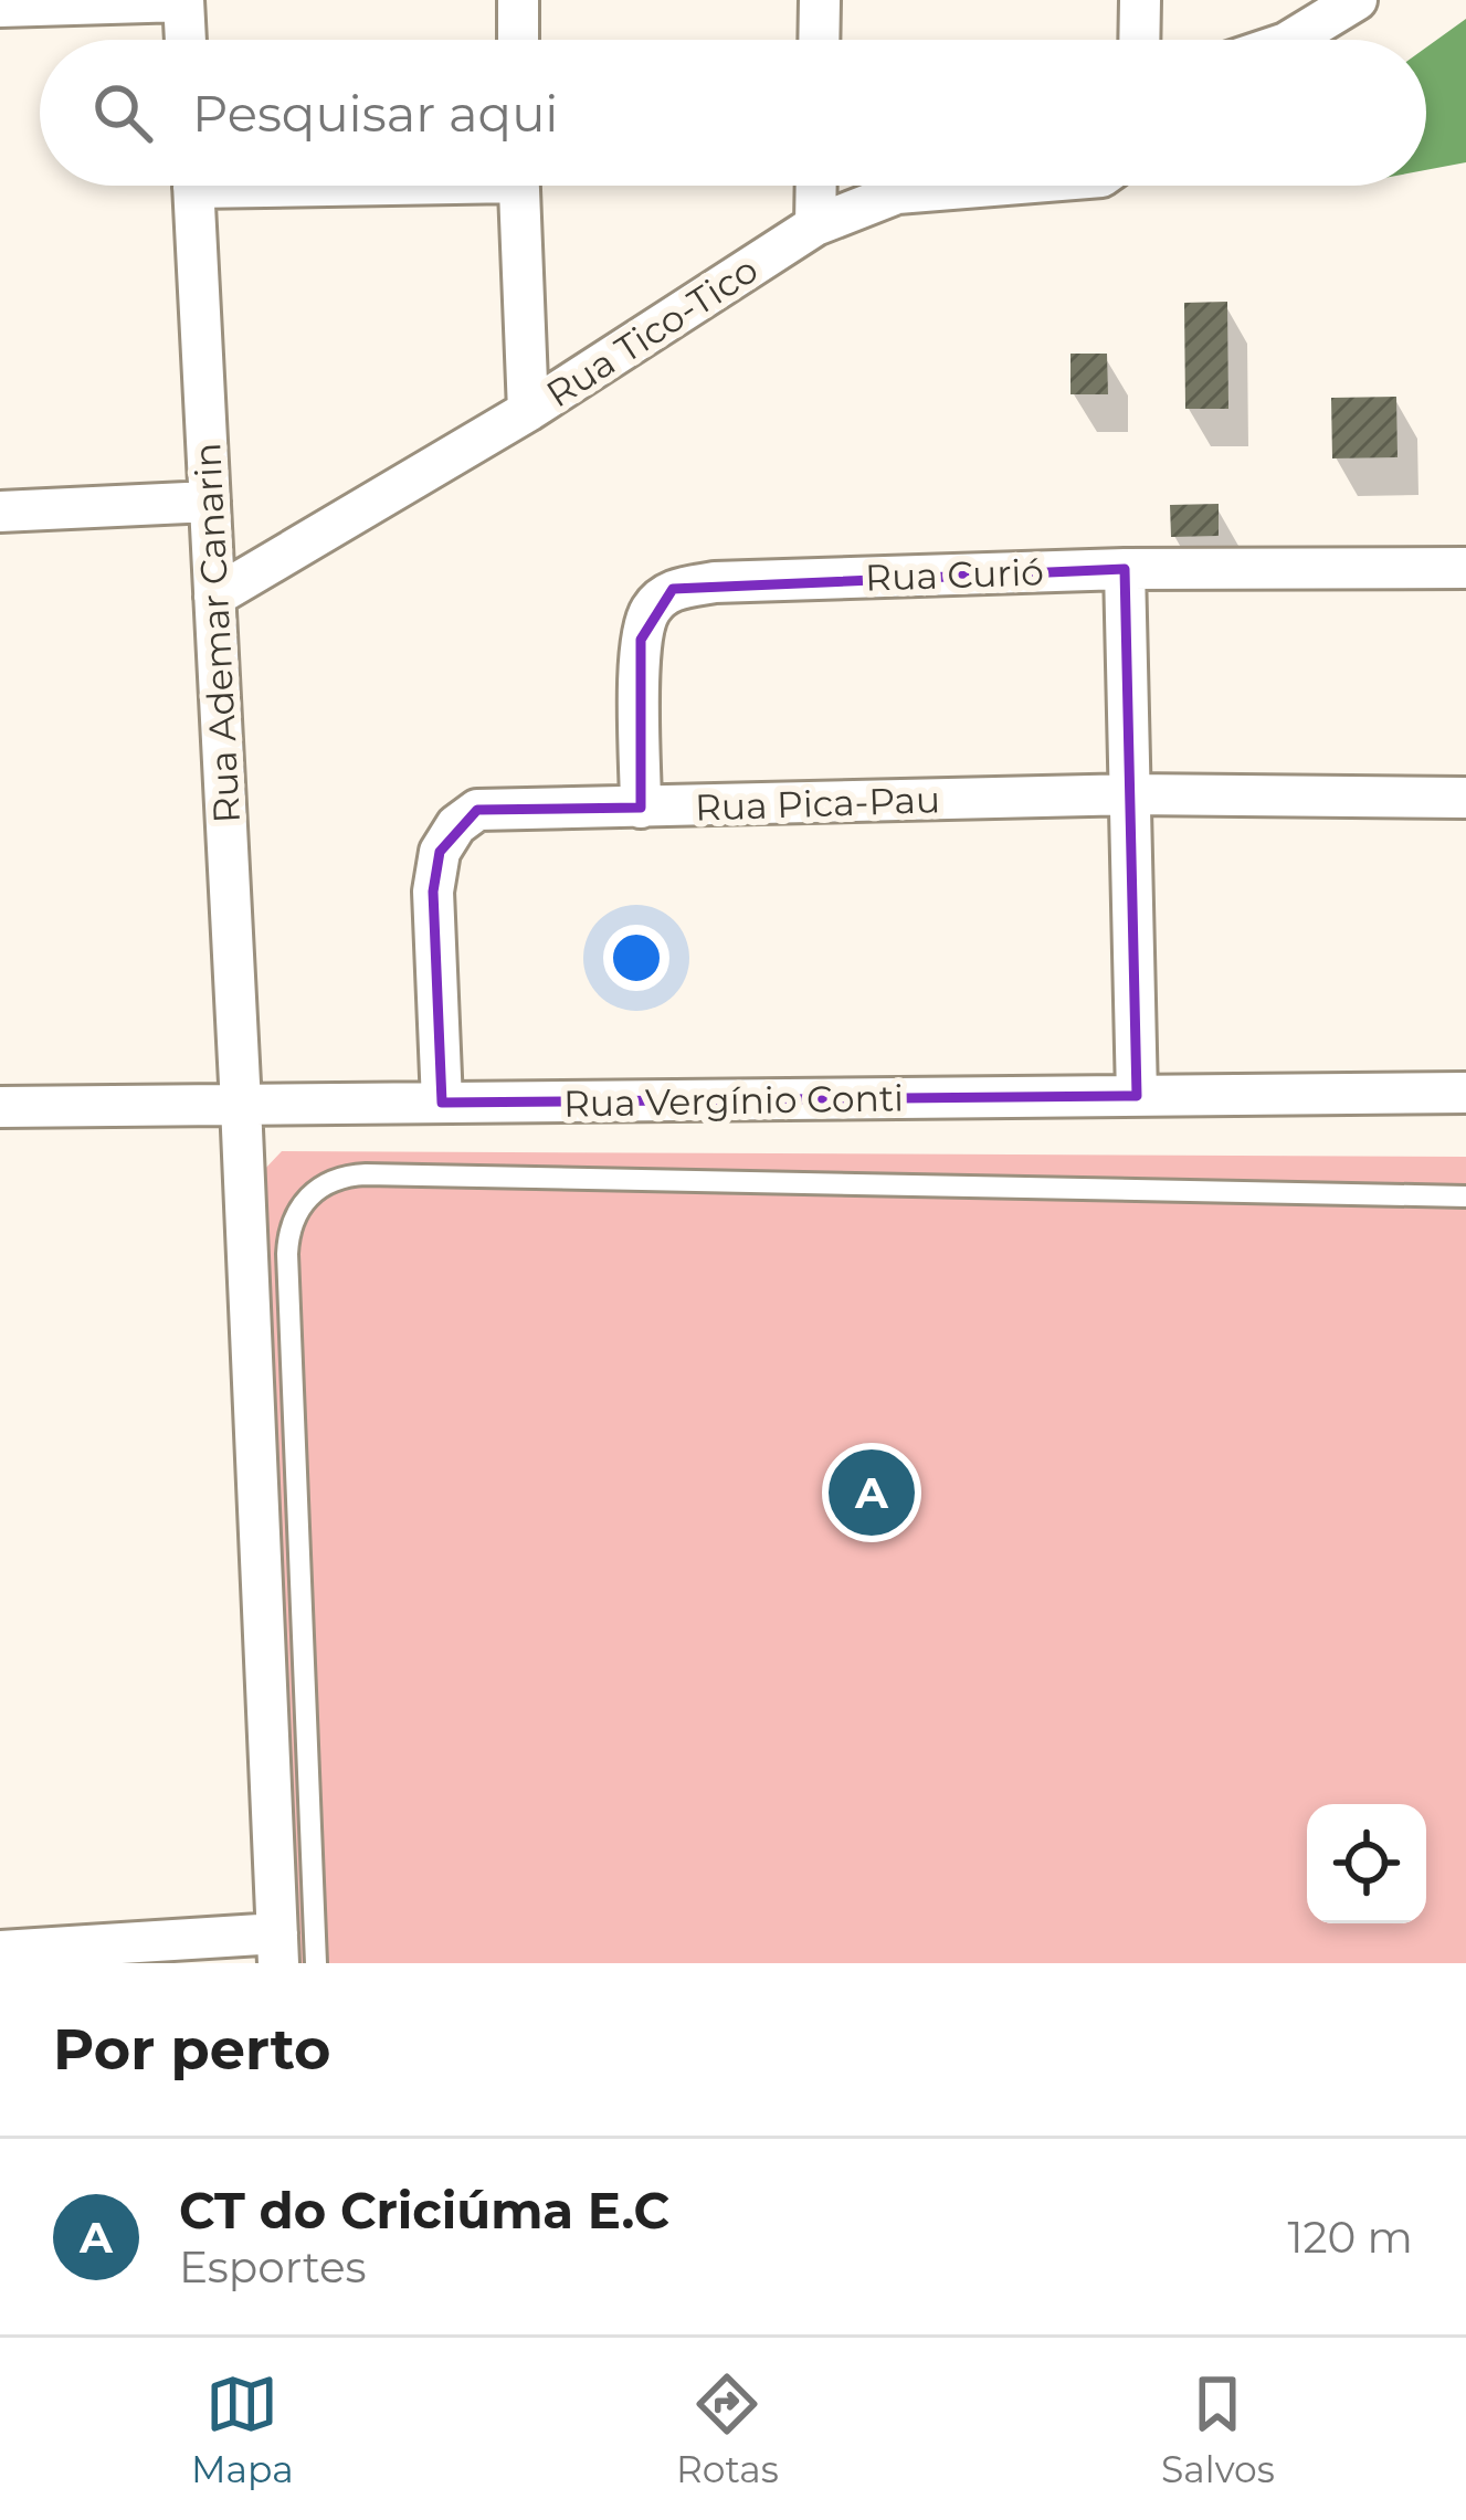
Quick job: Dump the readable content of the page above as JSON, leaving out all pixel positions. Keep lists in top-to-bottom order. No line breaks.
{"streets":{"street":["Rua Tico-Tico","Rua Curió","Rua Ademar Canarin","Rua Pica-Pau","Rua Vergínio Conti"]},"crossings":[["Rua Tico-Tico","Rua Ademar Canarin"],["Rua Curió","Rua Pica-Pau"],["Rua Ademar Canarin","Rua Vergínio Conti"],["Rua Pica-Pau","Rua Vergínio Conti"]],"page":{"search":"Pesquisar aqui","pins":"A","heading":"Por perto","list":[{"mark":"A","name":"CT do Criciúma E.C","note":"Esportes","value":"120 m"}],"nav":["Mapa","Rotas","Salvos"]}}
